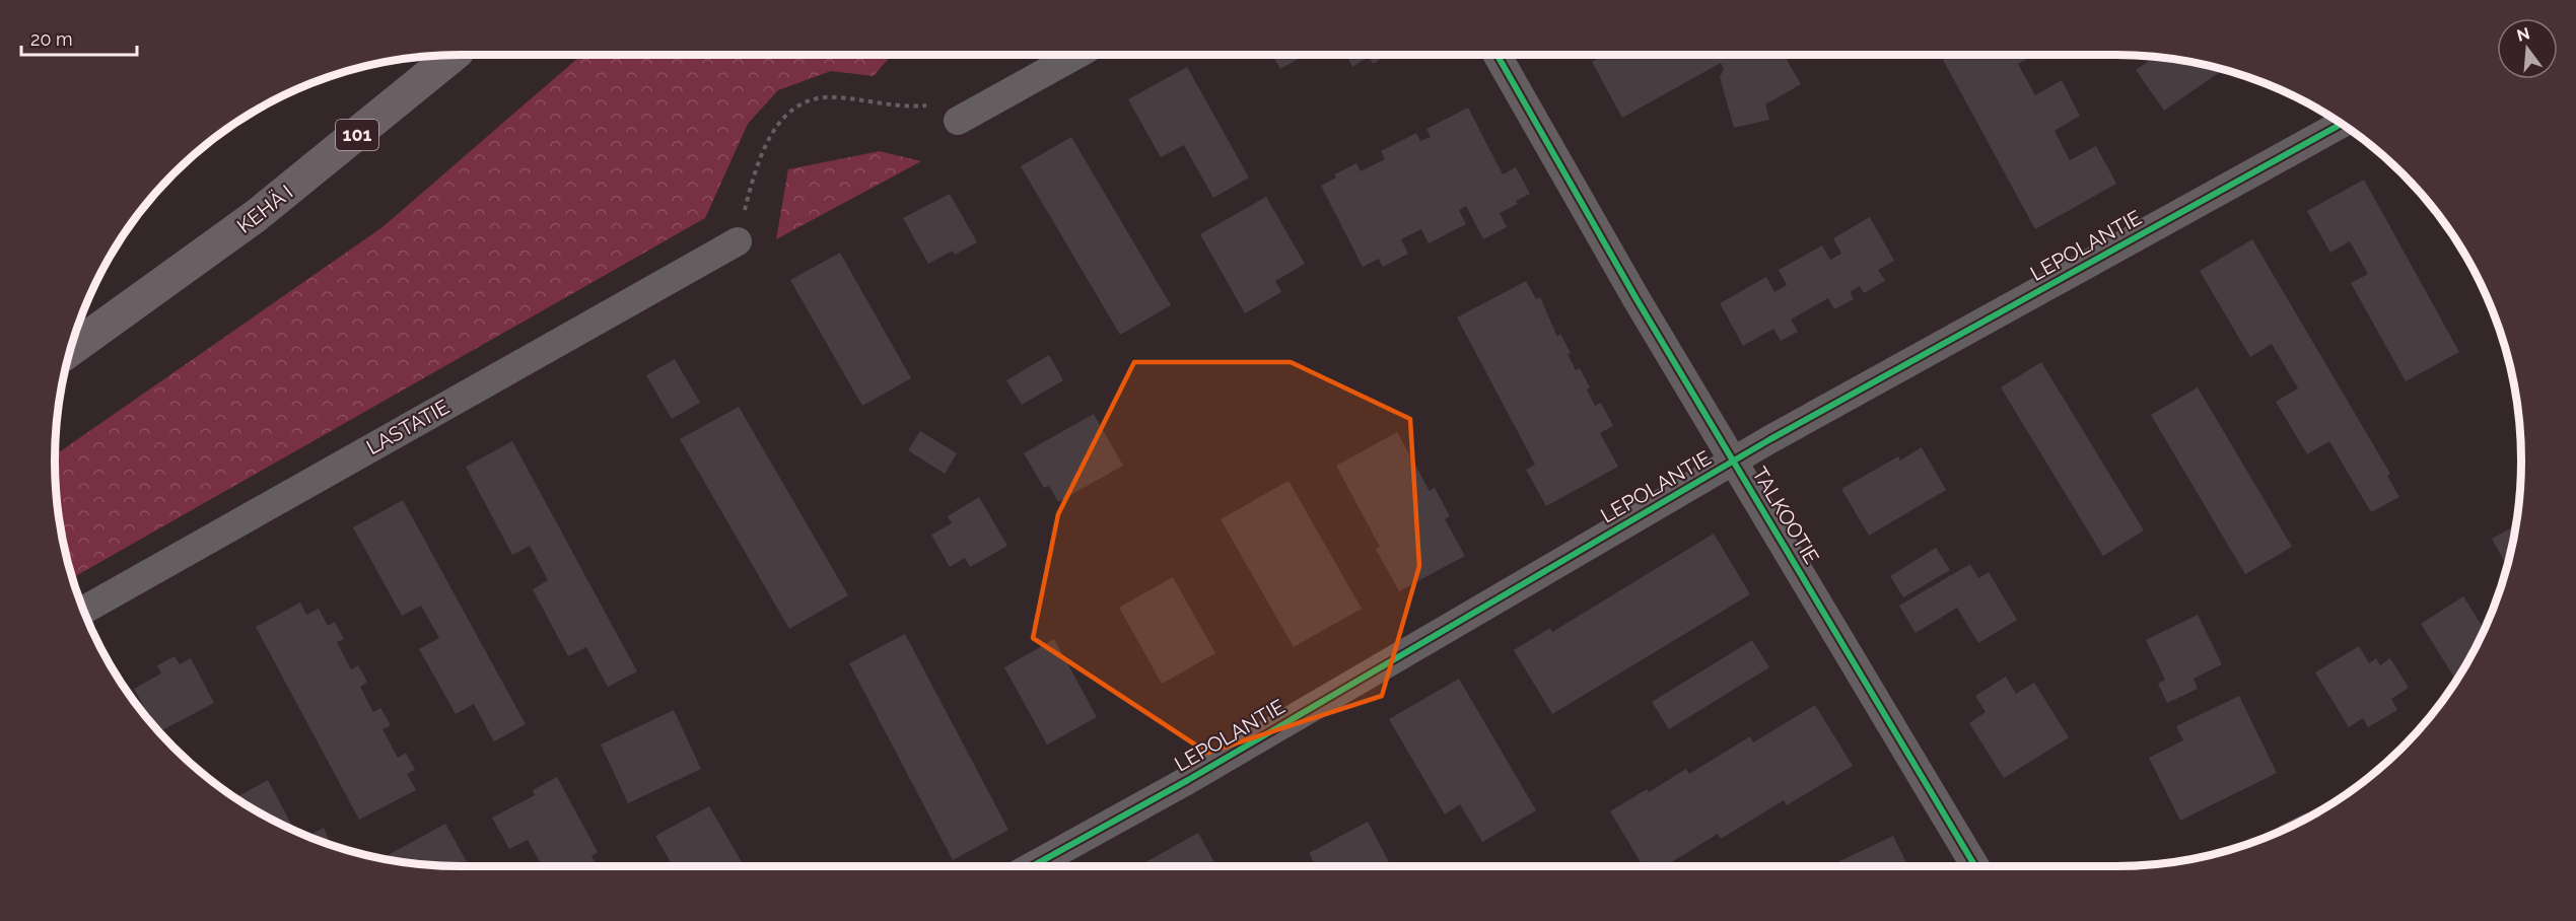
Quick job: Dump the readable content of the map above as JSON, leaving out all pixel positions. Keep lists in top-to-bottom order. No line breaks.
{"streets":{"highway":["101","KEHÄ I"],"street":["LEPOLANTIE","LASTATIE","TALKOOTIE"]},"crossings":[["LEPOLANTIE","TALKOOTIE"]],"scale_bar":"20 m","north":"top"}
